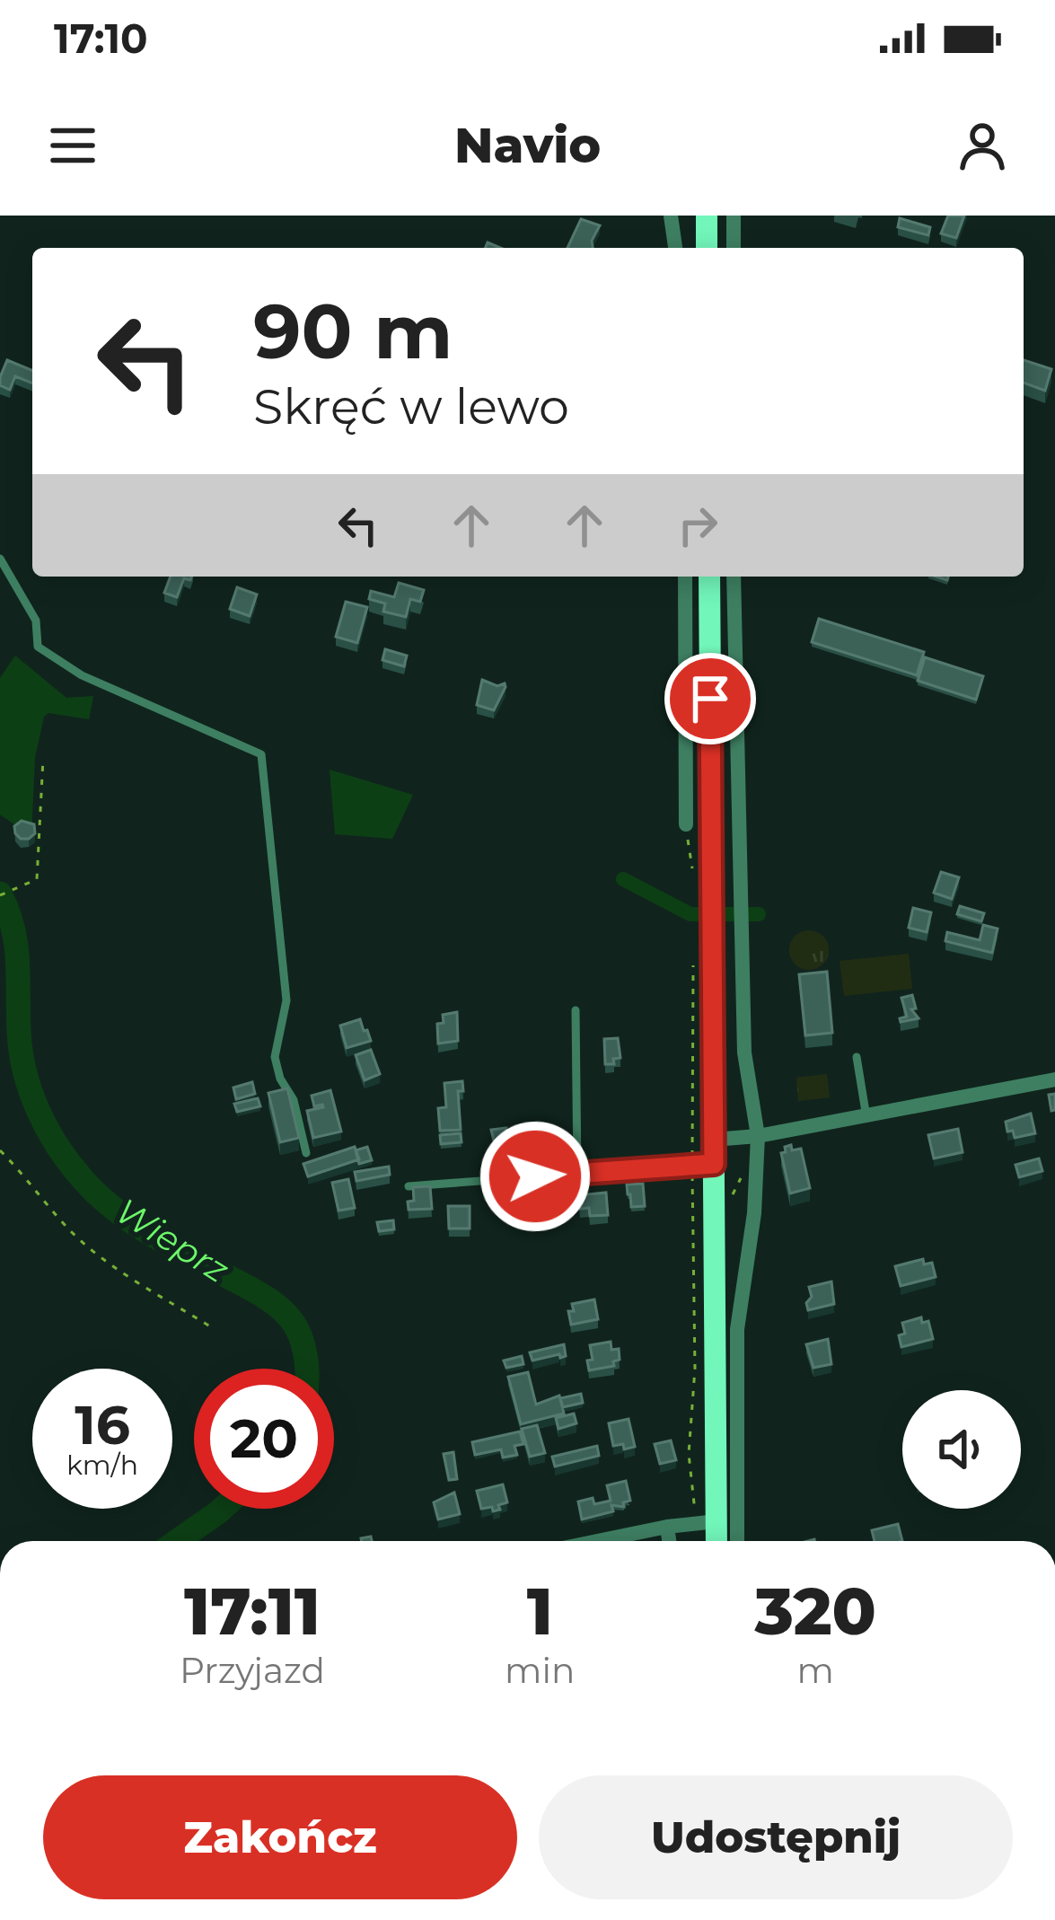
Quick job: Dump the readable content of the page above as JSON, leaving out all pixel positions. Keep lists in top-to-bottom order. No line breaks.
{"water":["Wieprz"],"page":{"status":"17:10","header":"Navio","turn":["90 m","Skręć w lewo"],"speed":"16 km/h","limit":"20","eta":["17:11","Przyjazd","1","min","320","m"],"buttons":["Zakończ","Udostępnij"]}}
